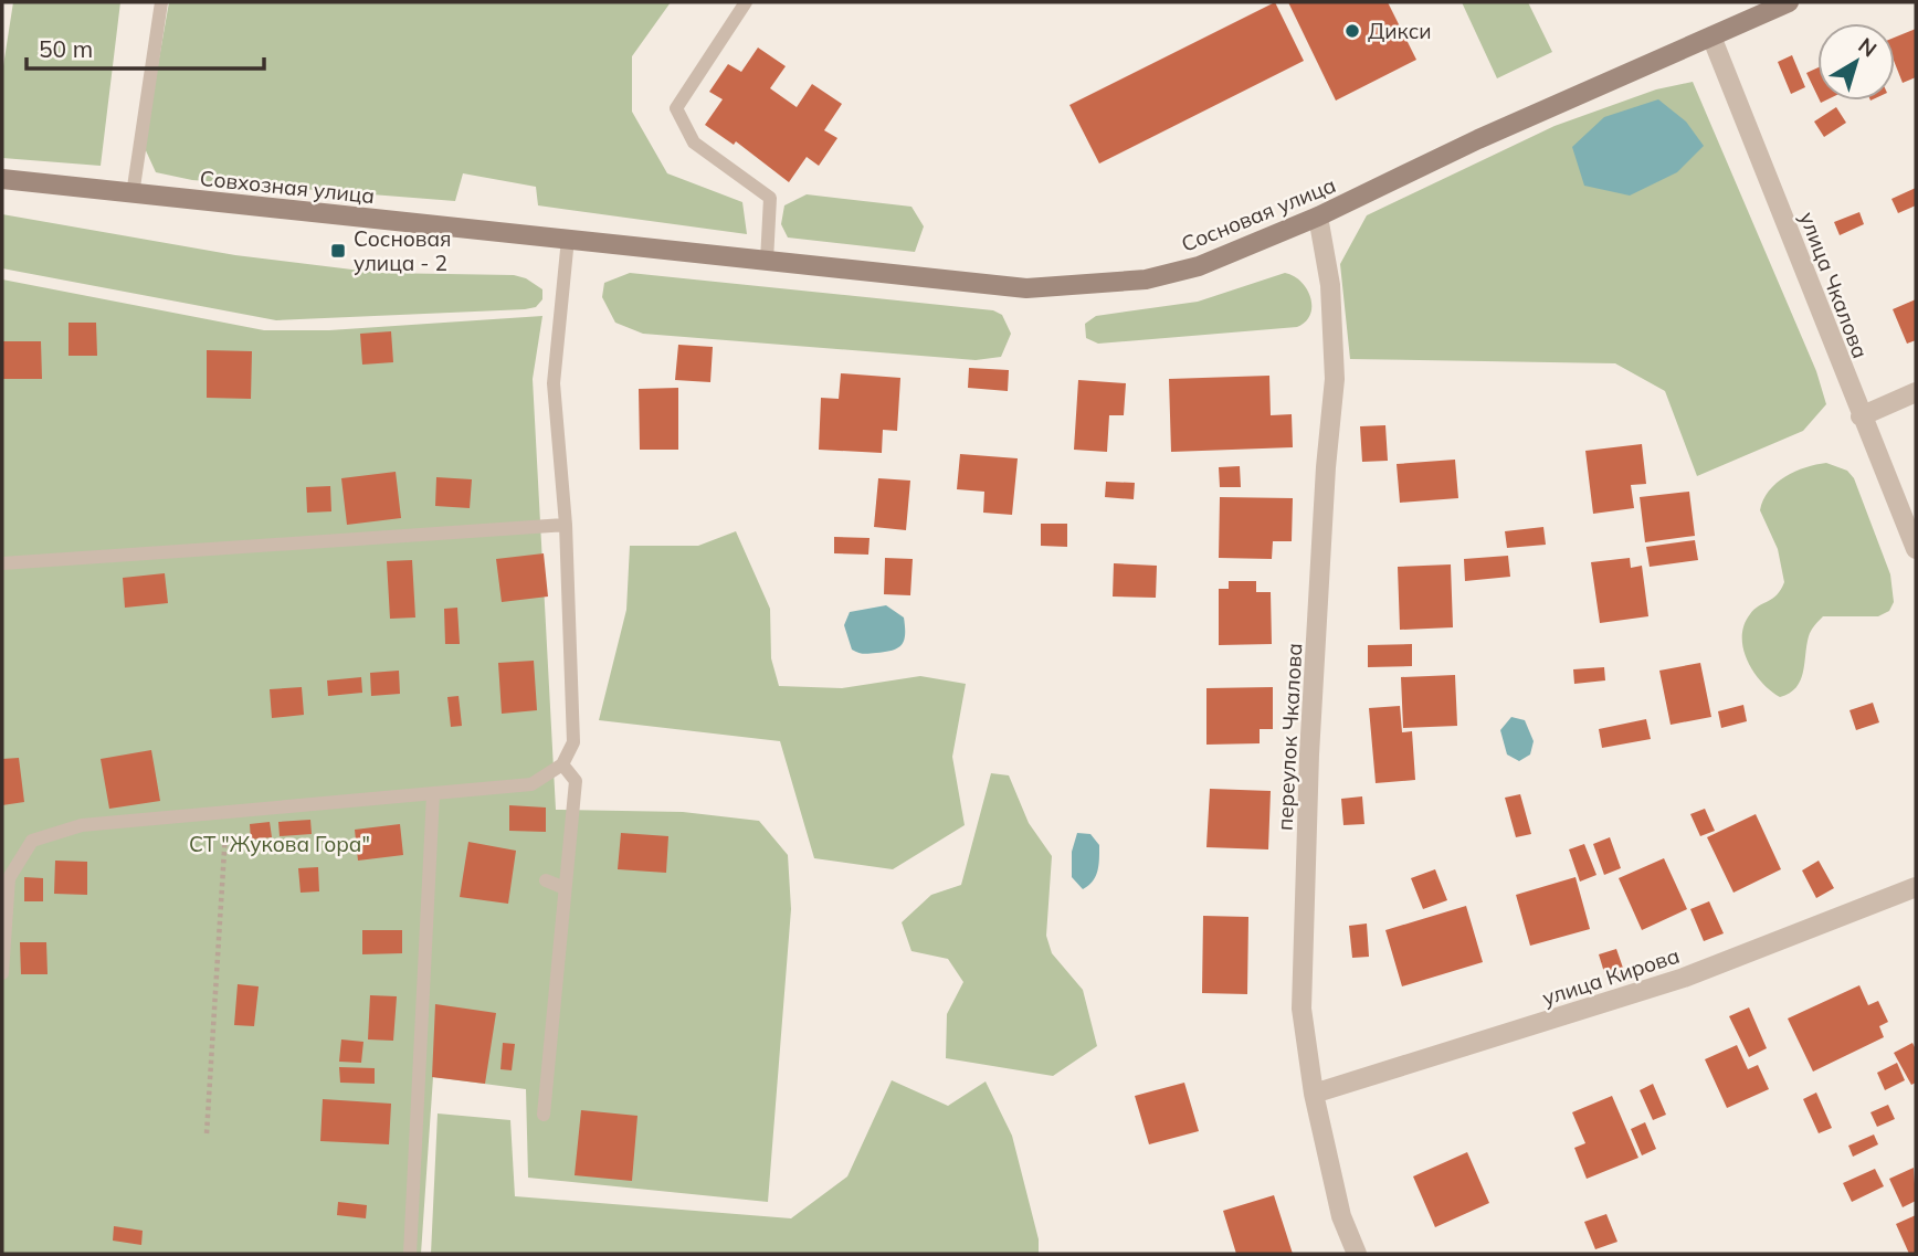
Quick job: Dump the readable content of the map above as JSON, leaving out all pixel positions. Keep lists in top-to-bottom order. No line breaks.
{"streets":{"street":["Совхозная улица","Сосновая улица","улица Чкалова","переулок Чкалова","улица Кирова"]},"crossings":[["Совхозная улица","Сосновая улица"],["Сосновая улица","улица Чкалова"],["Сосновая улица","переулок Чкалова"],["переулок Чкалова","улица Кирова"]],"parks":["СТ \"Жукова Гора\""],"places":{"other":["Дикси"],"transit":["Сосновая улица - 2"]},"scale_bar":"50 m","north":"top right"}
